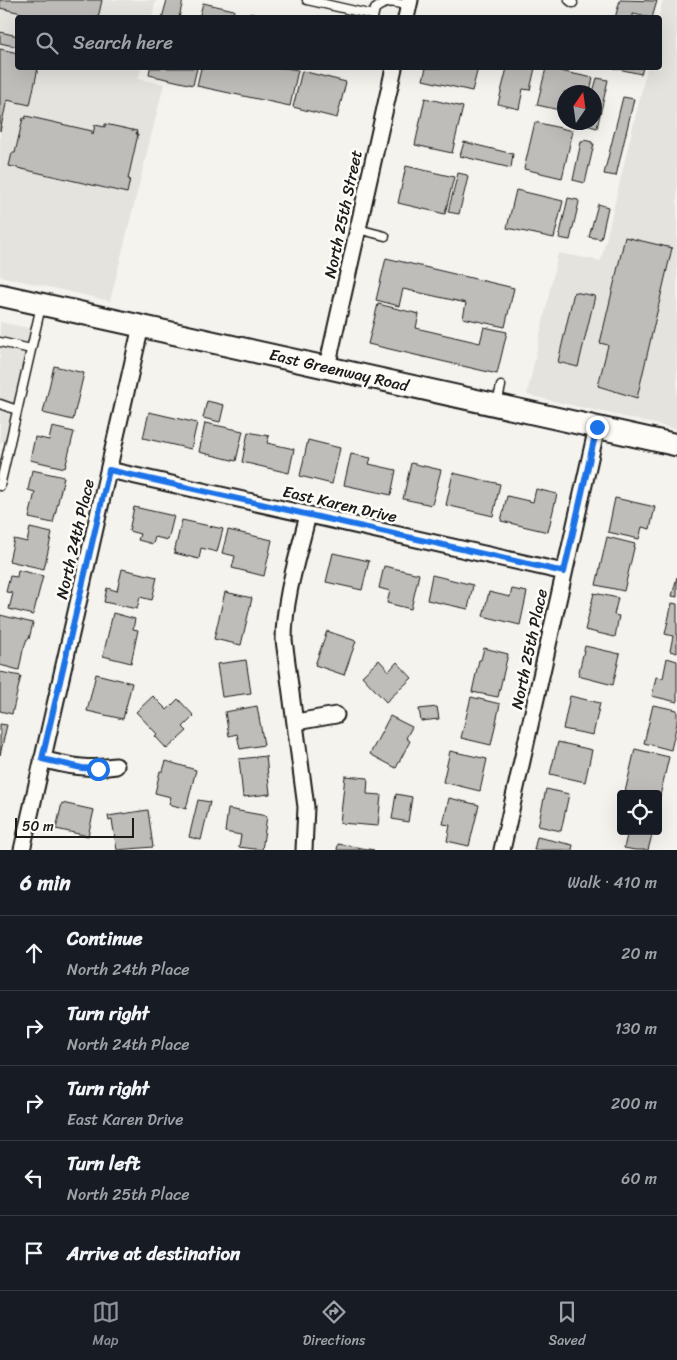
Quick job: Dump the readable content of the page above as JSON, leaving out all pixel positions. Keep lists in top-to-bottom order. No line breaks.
{"streets":{"street":["North 25th Street","East Greenway Road","East Karen Drive","North 24th Place","North 25th Place"]},"crossings":[["North 25th Street","East Greenway Road"],["East Greenway Road","North 24th Place"],["East Greenway Road","North 25th Place"],["East Karen Drive","North 24th Place"],["East Karen Drive","North 25th Place"]],"scale_bar":"50 m","north":"top","page":{"search":"Search here","scale":"50 m","heading":["6 min","Walk · 410 m"],"list":[["Continue","North 24th Place","20 m"],["Turn right","North 24th Place","130 m"],["Turn right","East Karen Drive","200 m"],["Turn left","North 25th Place","60 m"],"Arrive at destination"],"nav":["Map","Directions","Saved"]}}
